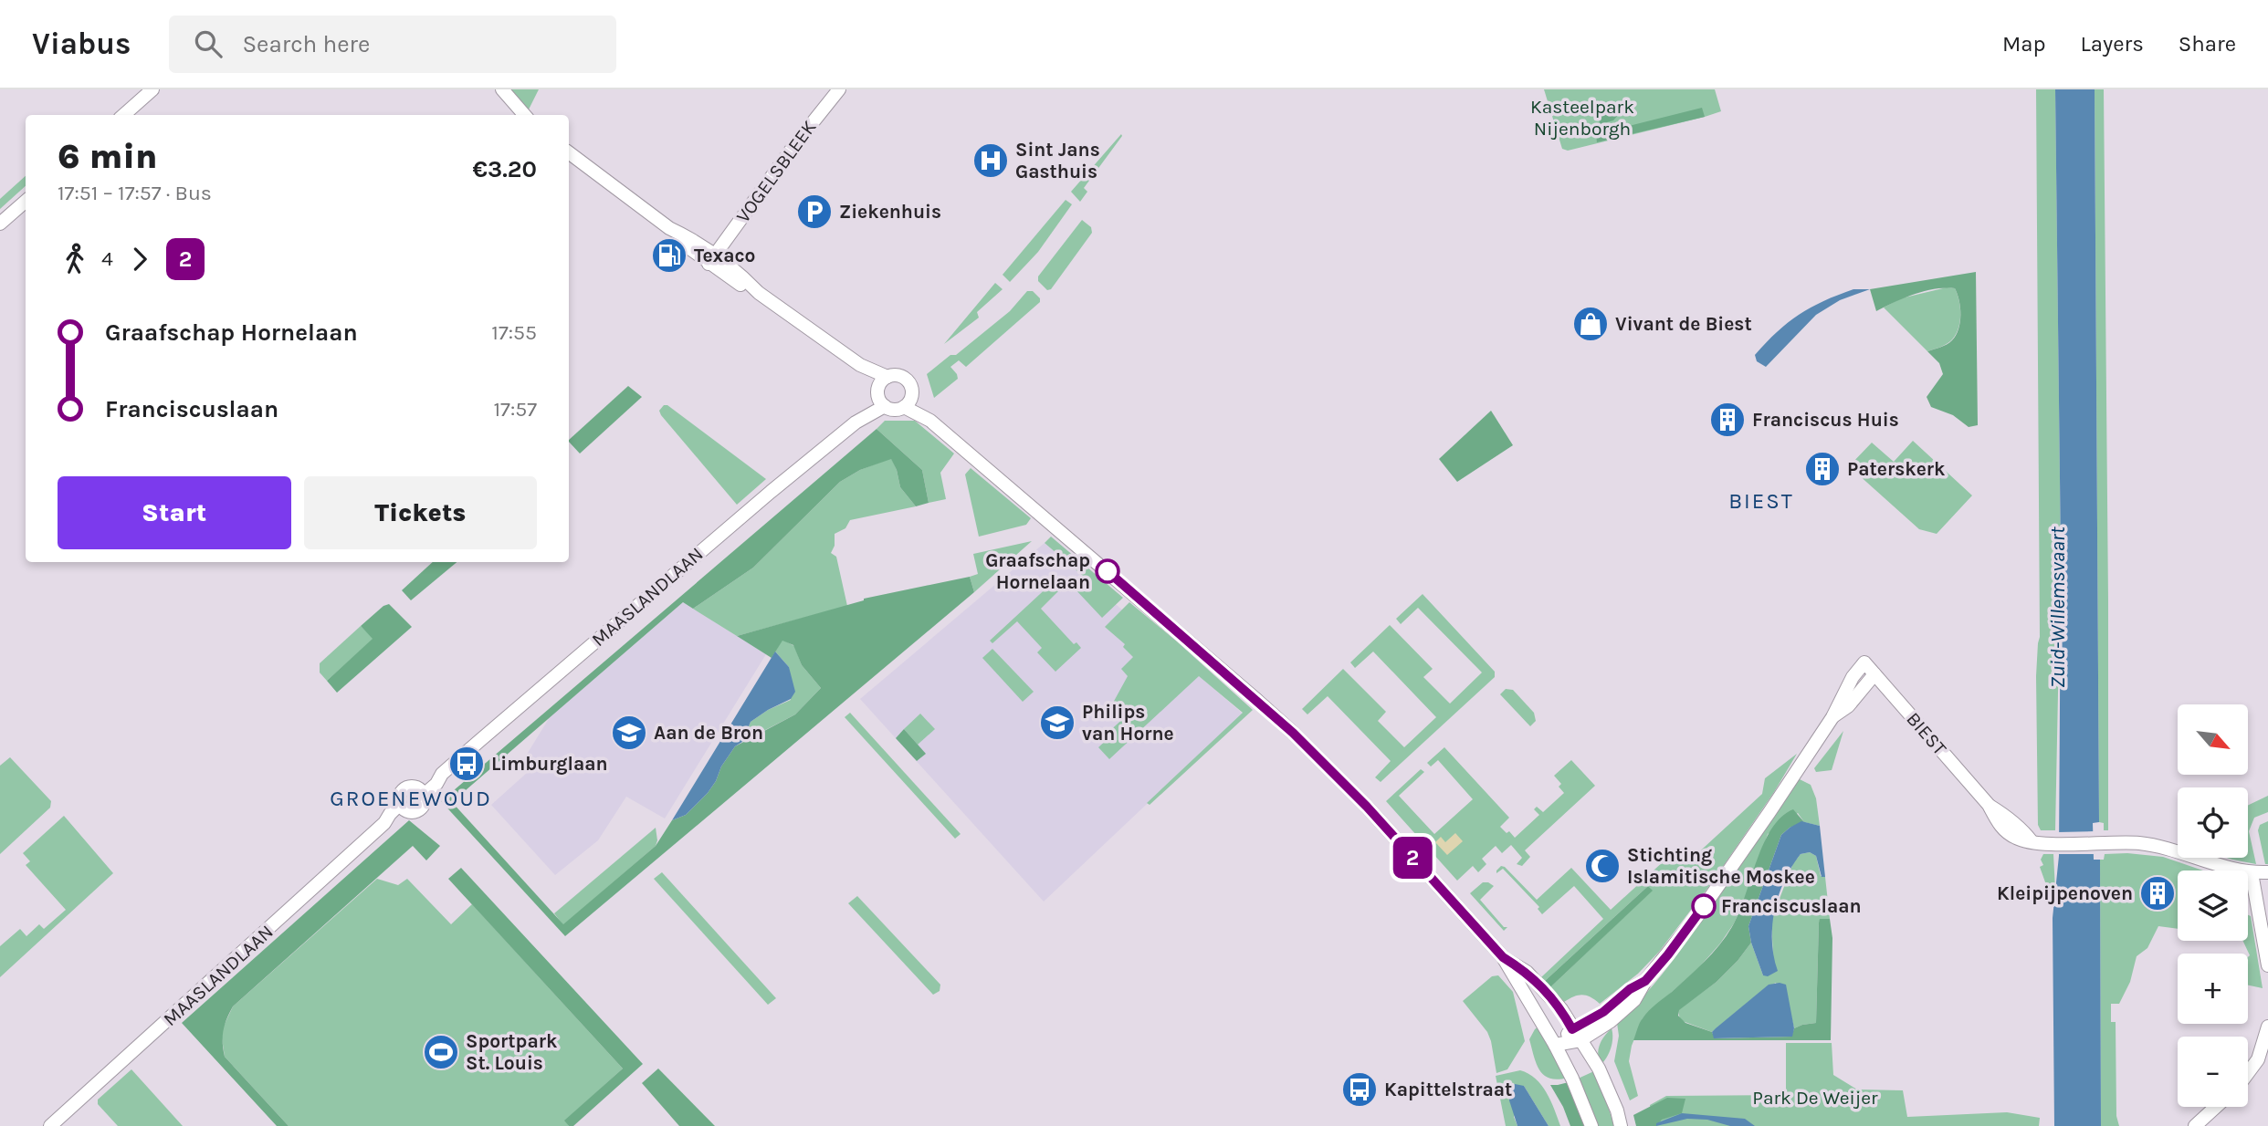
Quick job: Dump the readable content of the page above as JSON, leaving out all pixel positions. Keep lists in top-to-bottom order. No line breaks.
{"streets":{"street":["VOGELSBLEEK","MAASLANDLAAN","BIEST"]},"districts":["BIEST","GROENEWOUD"],"water":["Zuid-Willemsvaart"],"parks":["Kasteelpark Nijenborgh","Park De Weijer"],"places":{"hospital":["Sint Jans Gasthuis"],"parking":["Ziekenhuis"],"fuel station":["Texaco"],"shop":["Vivant de Biest"],"building":["Franciscus Huis","Paterskerk","Kleipijpenoven"],"other":["Graafschap Hornelaan","Franciscuslaan"],"school or university":["Philips van Horne","Aan de Bron"],"bus stop":["Limburglaan","Kapittelstraat"],"mosque":["Stichting Islamitische Moskee"],"sports":["Sportpark St. Louis"]},"lines":["bus line 2"],"north":"bottom right","page":{"header":"Viabus","search":"Search here","nav":["Map","Layers","Share"],"on_map":"2","heading":["6 min","17:51 – 17:57 · Bus","€3.20"],"legs":["4","2"],"list":[{"name":"Graafschap Hornelaan","value":"17:55"},{"name":"Franciscuslaan","value":"17:57"}],"buttons":["Start","Tickets"],"map_buttons":["+","−"]}}
